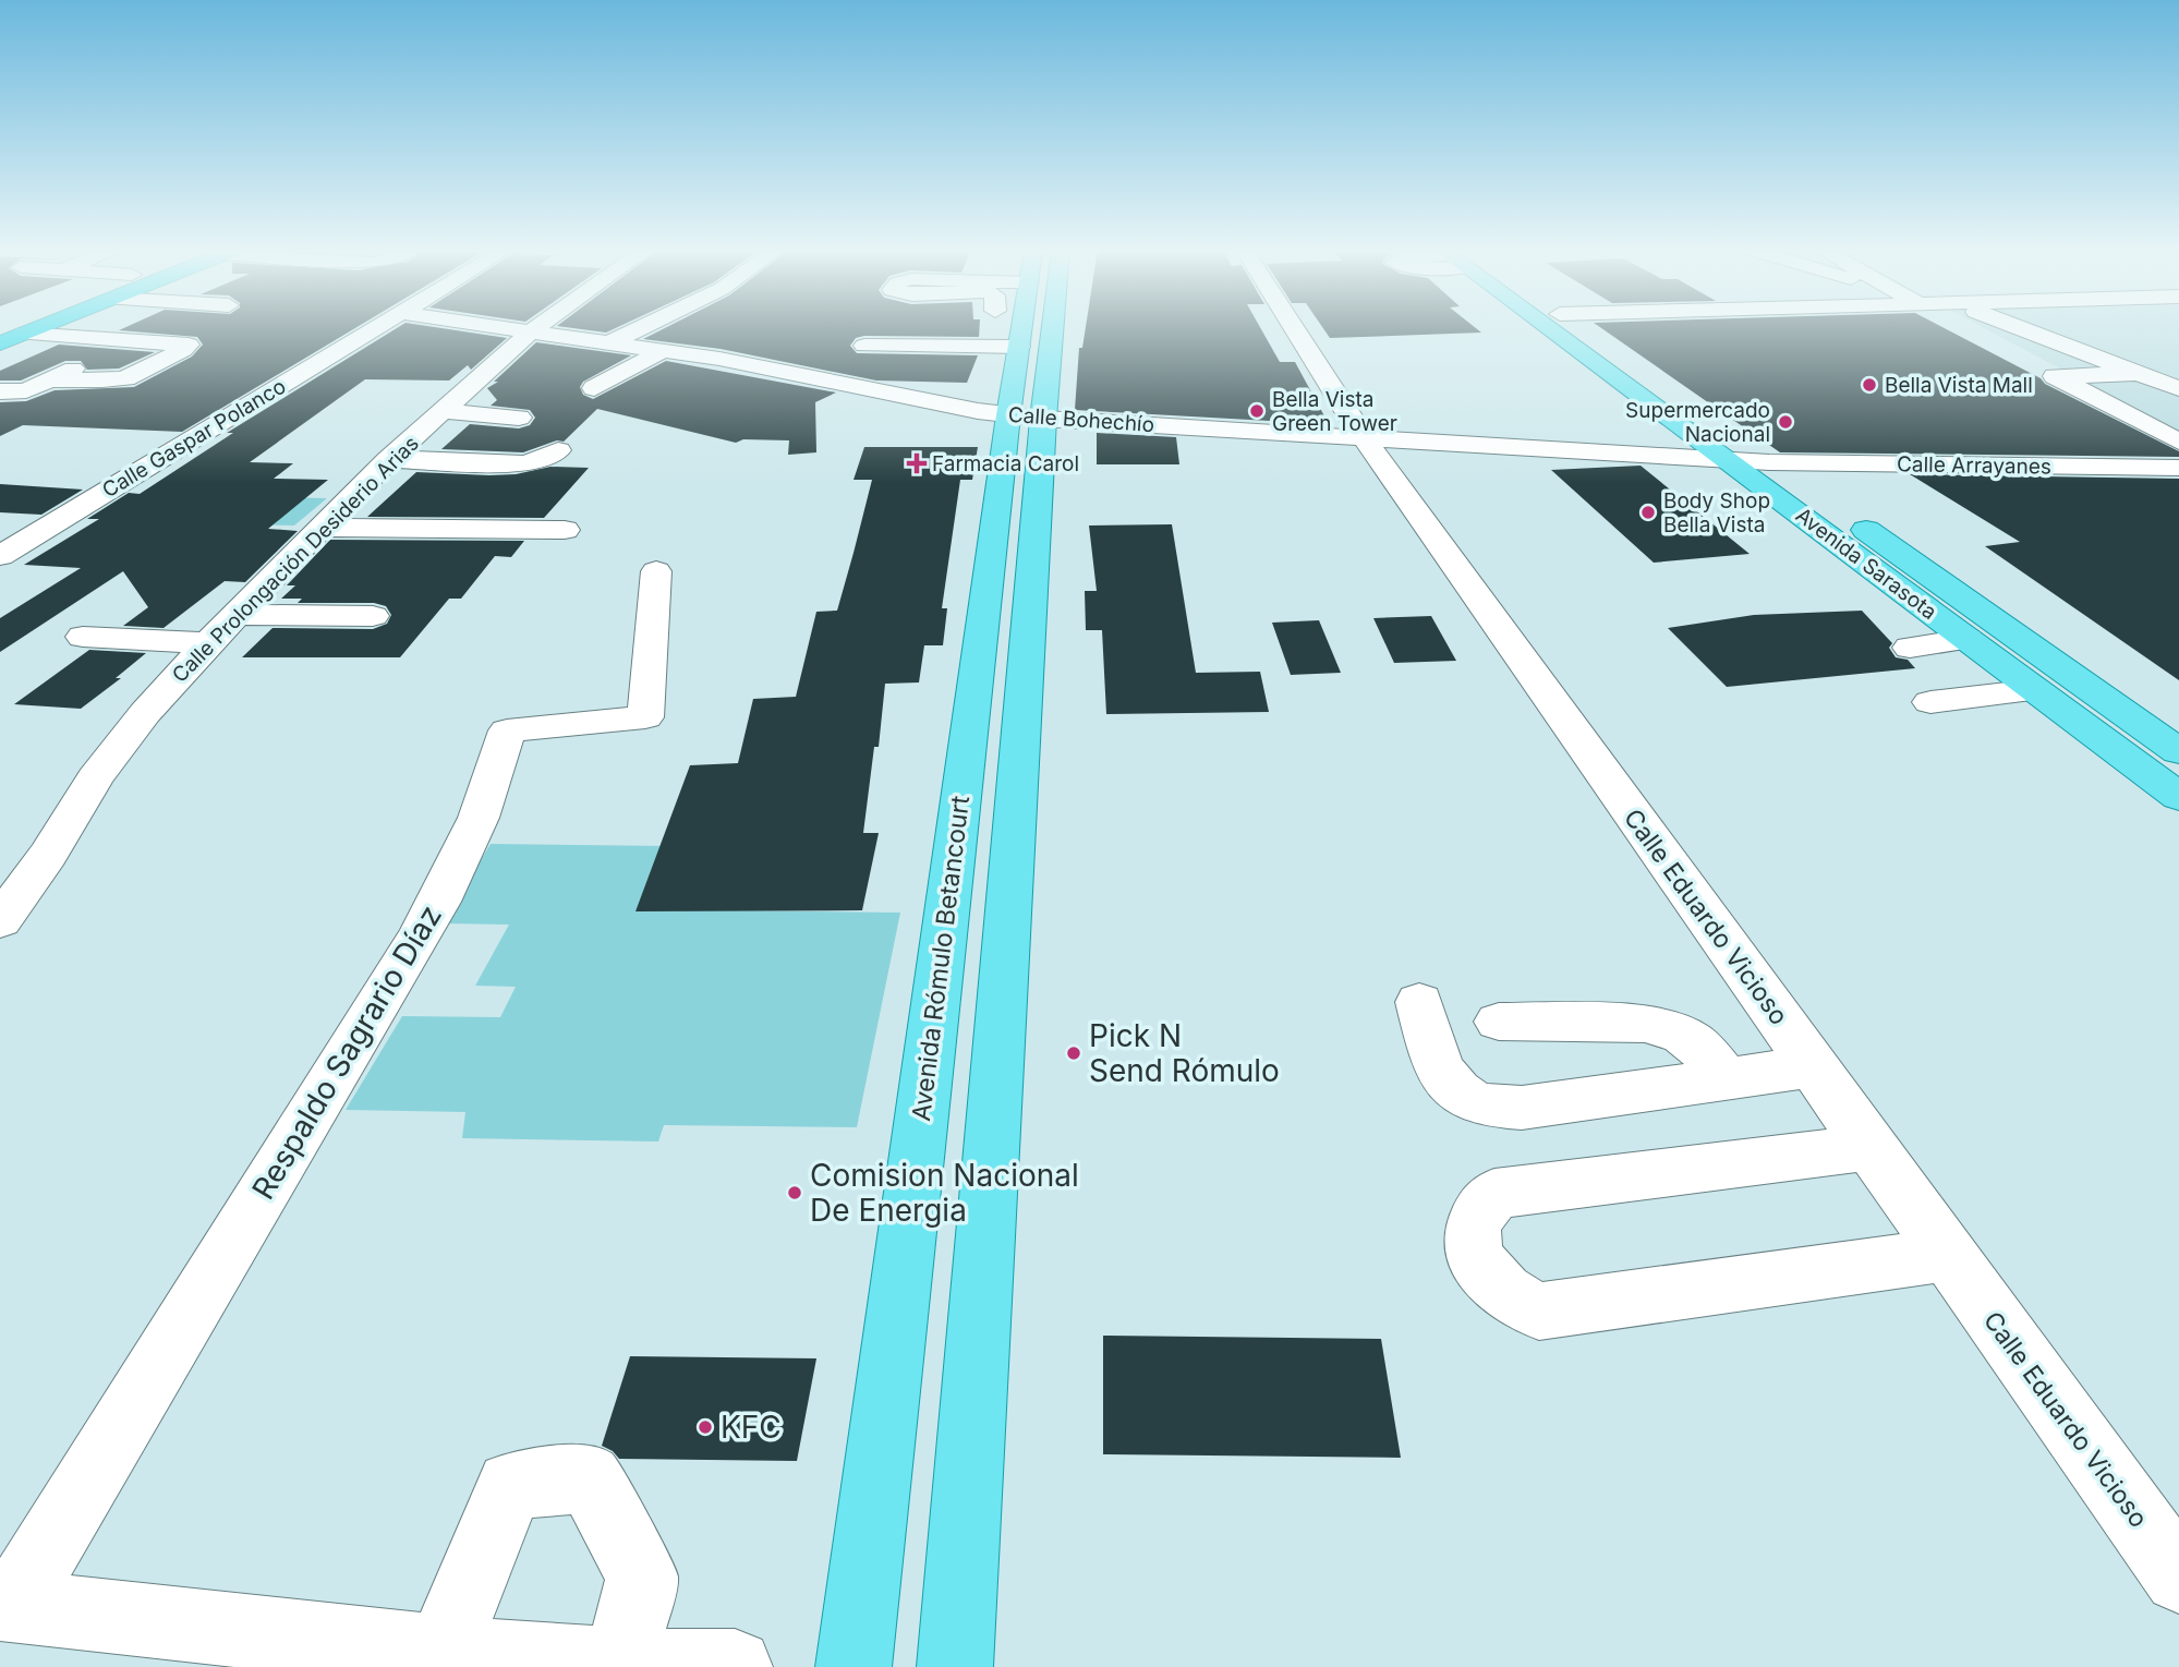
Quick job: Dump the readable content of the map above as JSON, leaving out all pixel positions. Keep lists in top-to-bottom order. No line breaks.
{"streets":{"main road":["Avenida Sarasota","Avenida Rómulo Betancourt"],"street":["Calle Bohechío","Calle Gaspar Polanco","Calle Arrayanes","Calle Prolongación Desiderio Arias","Calle Eduardo Vicioso","Respaldo Sagrario Díaz"]},"crossings":[["Calle Bohechío","Calle Arrayanes"],["Calle Bohechío","Calle Prolongación Desiderio Arias"],["Calle Bohechío","Avenida Sarasota"],["Calle Bohechío","Calle Eduardo Vicioso"],["Calle Bohechío","Avenida Rómulo Betancourt"],["Calle Arrayanes","Avenida Sarasota"]],"places":{"other":["Bella Vista Mall","Bella Vista Green Tower","Supermercado Nacional","Body Shop Bella Vista","Pick N Send Rómulo","Comision Nacional De Energia","KFC"],"health":["Farmacia Carol"]}}
